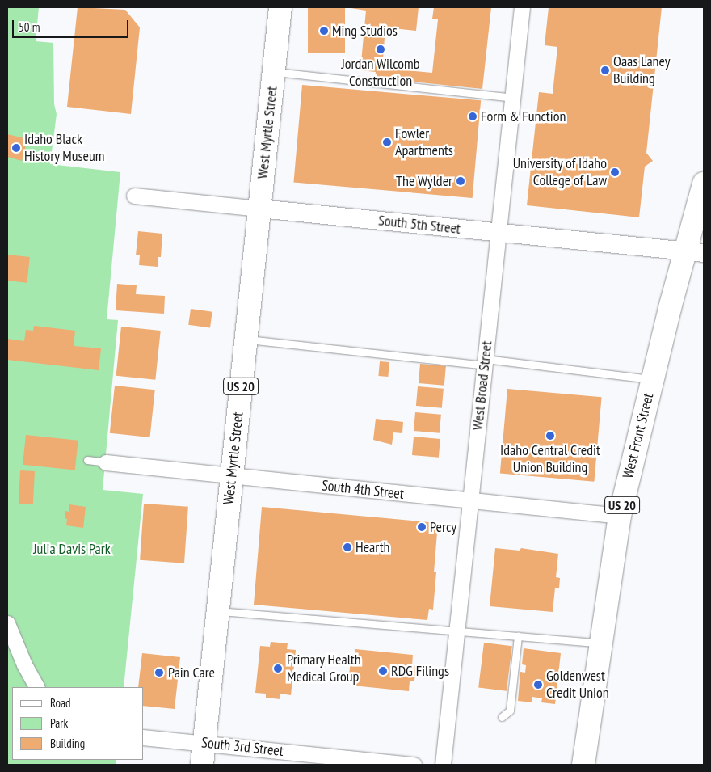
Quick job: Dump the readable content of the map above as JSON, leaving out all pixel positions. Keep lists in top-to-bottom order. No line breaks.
{"streets":{"main road":["West Myrtle Street","US 20","West Front Street"],"street":["South 5th Street","West Broad Street","South 4th Street","South 3rd Street"]},"crossings":[["West Myrtle Street","South 5th Street"],["West Myrtle Street","South 4th Street"],["West Myrtle Street","South 3rd Street"],["South 5th Street","West Broad Street"],["South 5th Street","West Front Street"],["West Broad Street","South 4th Street"],["West Front Street","South 4th Street"]],"parks":["Julia Davis Park"],"places":["Ming Studios","Jordan Wilcomb Construction","Oaas Laney Building","Form & Function","Fowler Apartments","Idaho Black History Museum","University of Idaho College of Law","The Wylder","Idaho Central Credit Union Building","Percy","Hearth","Primary Health Medical Group","RDG Filings","Pain Care","Goldenwest Credit Union"],"legend":["Road","Park","Building"],"scale_bar":"50 m"}
